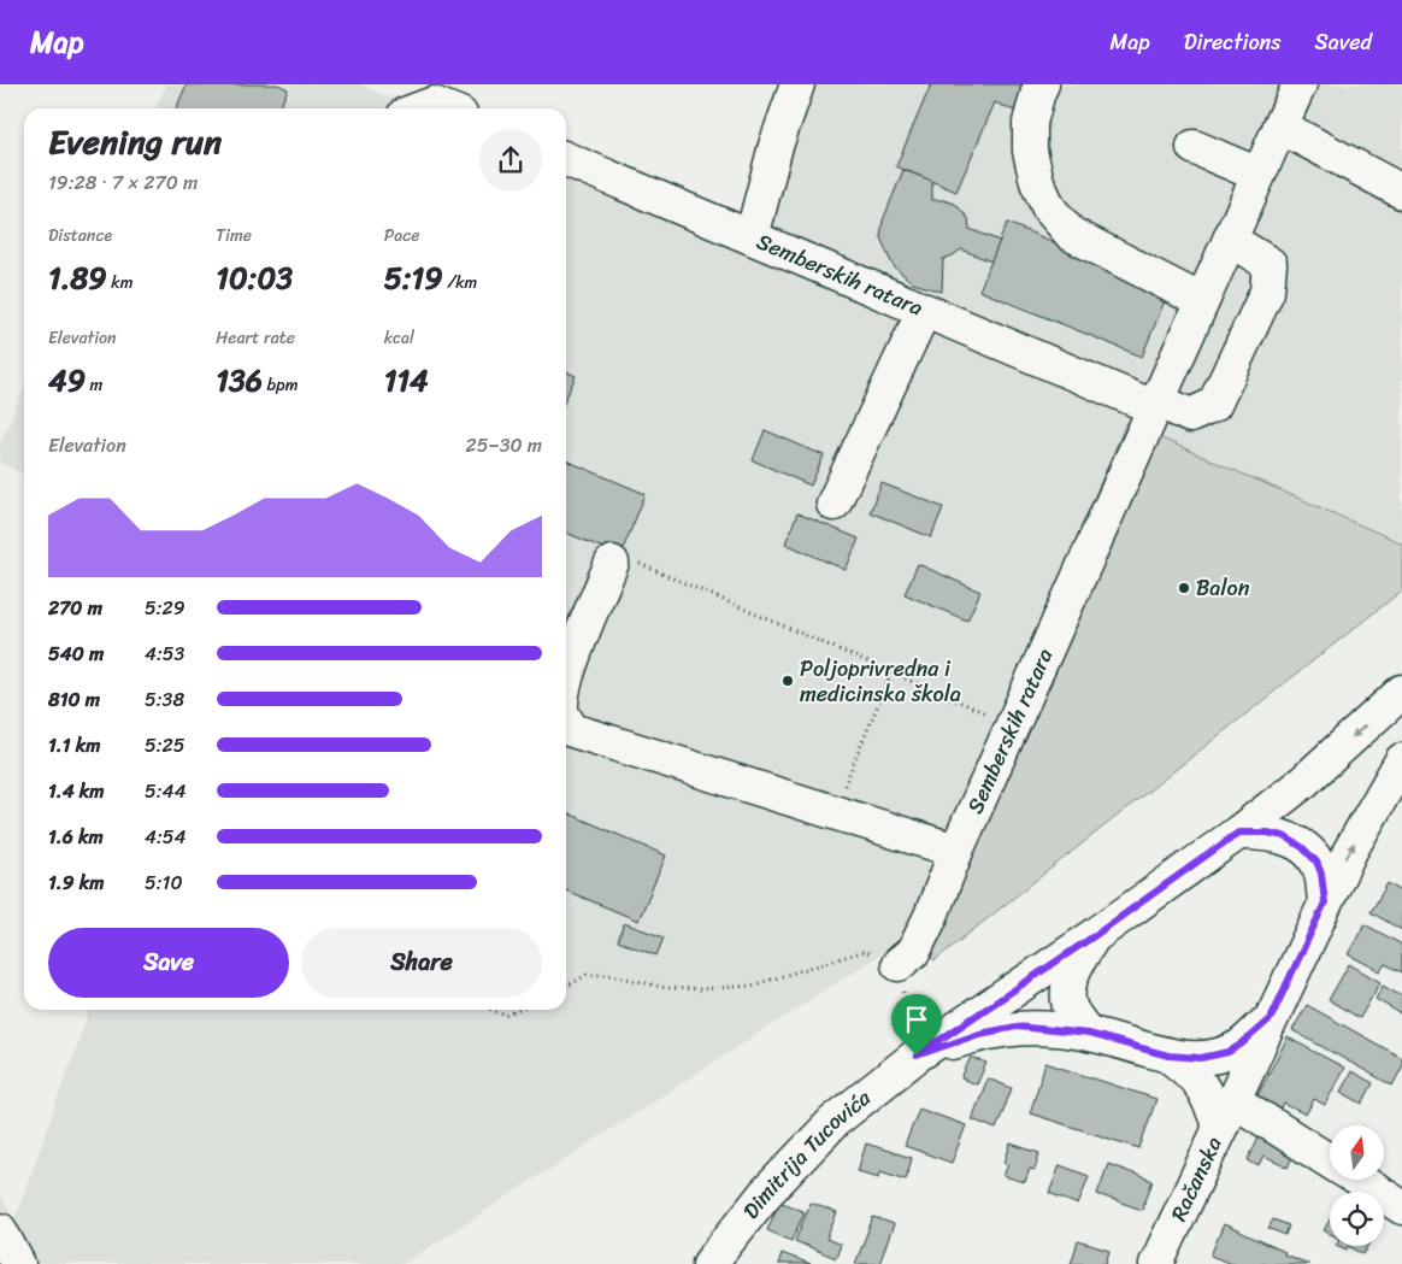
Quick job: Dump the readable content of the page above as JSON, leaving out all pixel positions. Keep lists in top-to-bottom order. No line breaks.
{"streets":{"main road":["Semberskih ratara","Dimitrija Tucovića","Račanska"]},"crossings":[["Dimitrija Tucovića","Račanska"]],"places":["Balon","Poljoprivredna i medicinska škola"],"north":"top","page":{"header":"Map","nav":["Map","Directions","Saved"],"heading":["Evening run","19:28 · 7 × 270 m"],"stats":[["Distance","1.89 km"],["Time","10:03"],["Pace","5:19 /km"],["Elevation","49 m"],["Heart rate","136 bpm"],["kcal","114"]],"chart":["Elevation","25–30 m"],"list":[{"name":"270 m","note":"5:29"},{"name":"540 m","note":"4:53"},{"name":"810 m","note":"5:38"},{"name":"1.1 km","note":"5:25"},{"name":"1.4 km","note":"5:44"},{"name":"1.6 km","note":"4:54"},{"name":"1.9 km","note":"5:10"}],"buttons":["Save","Share"]}}
